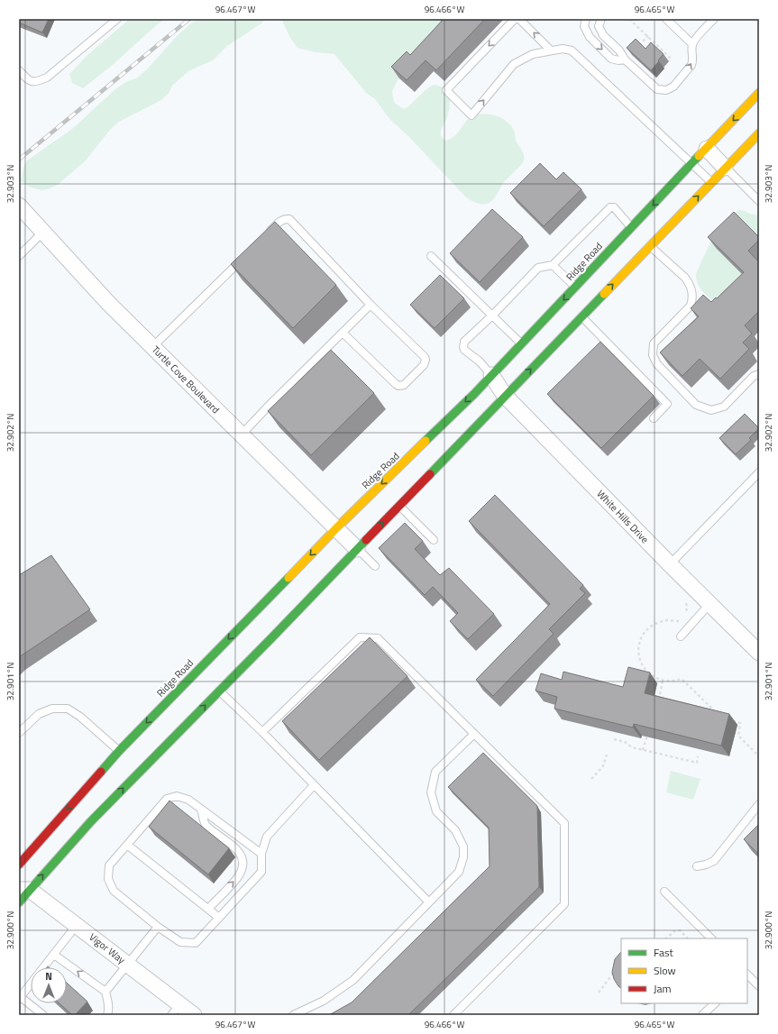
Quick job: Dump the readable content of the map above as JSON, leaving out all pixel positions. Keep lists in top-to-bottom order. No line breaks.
{"streets":{"main road":["Ridge Road"],"street":["Turtle Cove Boulevard","White Hills Drive","Vigor Way"]},"crossings":[["Ridge Road","Turtle Cove Boulevard"],["Ridge Road","White Hills Drive"]],"legend":["Fast","Slow","Jam"],"north":"top","coordinates":["96.467°W","96.466°W","96.465°W","32.903°N","32.902°N","32.901°N","32.900°N"]}
